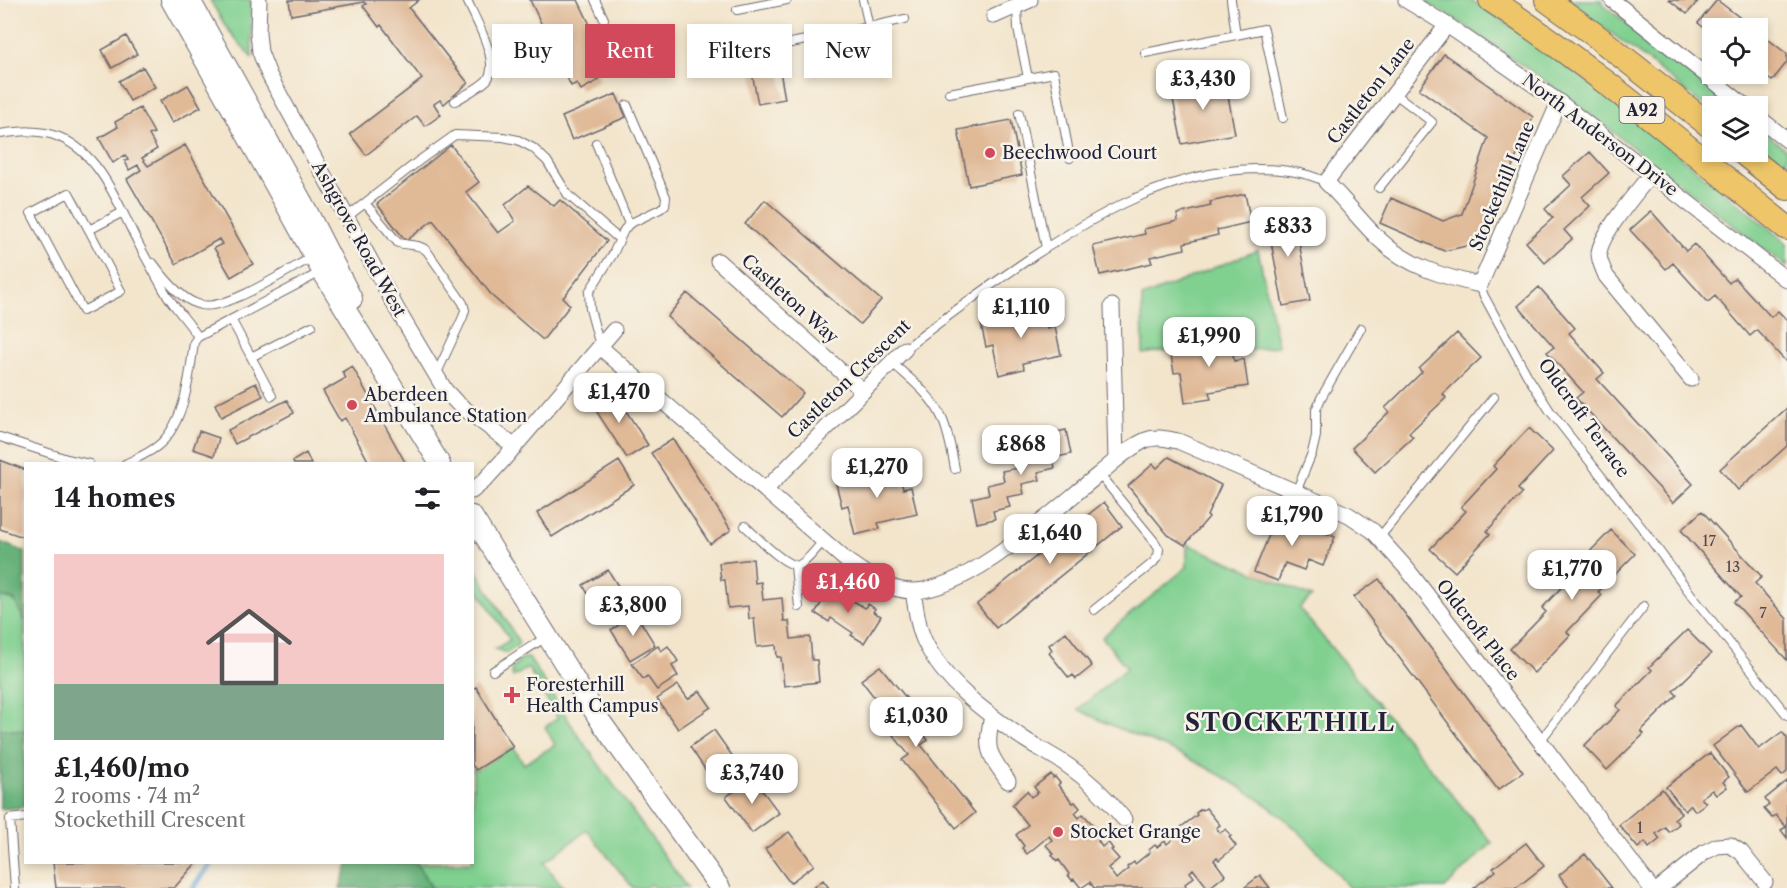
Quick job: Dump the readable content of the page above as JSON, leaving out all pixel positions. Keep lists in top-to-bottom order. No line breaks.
{"streets":{"main road":["A92"],"street":["Castleton Lane","North Anderson Drive","Stockethill Lane","Ashgrove Road West","Castleton Way","Castleton Crescent","Oldcroft Place"],"lane":["Oldcroft Terrace"]},"crossings":[["Castleton Lane","North Anderson Drive"],["Castleton Lane","Castleton Crescent"],["North Anderson Drive","Stockethill Lane"],["Stockethill Lane","Oldcroft Terrace"],["Castleton Way","Castleton Crescent"]],"districts":["STOCKETHILL"],"places":{"other":["Beechwood Court","Aberdeen Ambulance Station","Stocket Grange"],"health":["Foresterhill Health Campus"]},"house_numbers":["17","13","7","1"],"page":{"chip":["Buy","Rent","Filters","New"],"price":["£3,430","£833","£1,110","£1,990","£1,470","£868","£1,270","£1,790","£1,640","£1,770","£1,460","£3,800","£1,030","£3,740"],"heading":"14 homes","list":[{"name":"£1,460/mo","note":"2 rooms · 74 m² · Stockethill Crescent"}]}}
